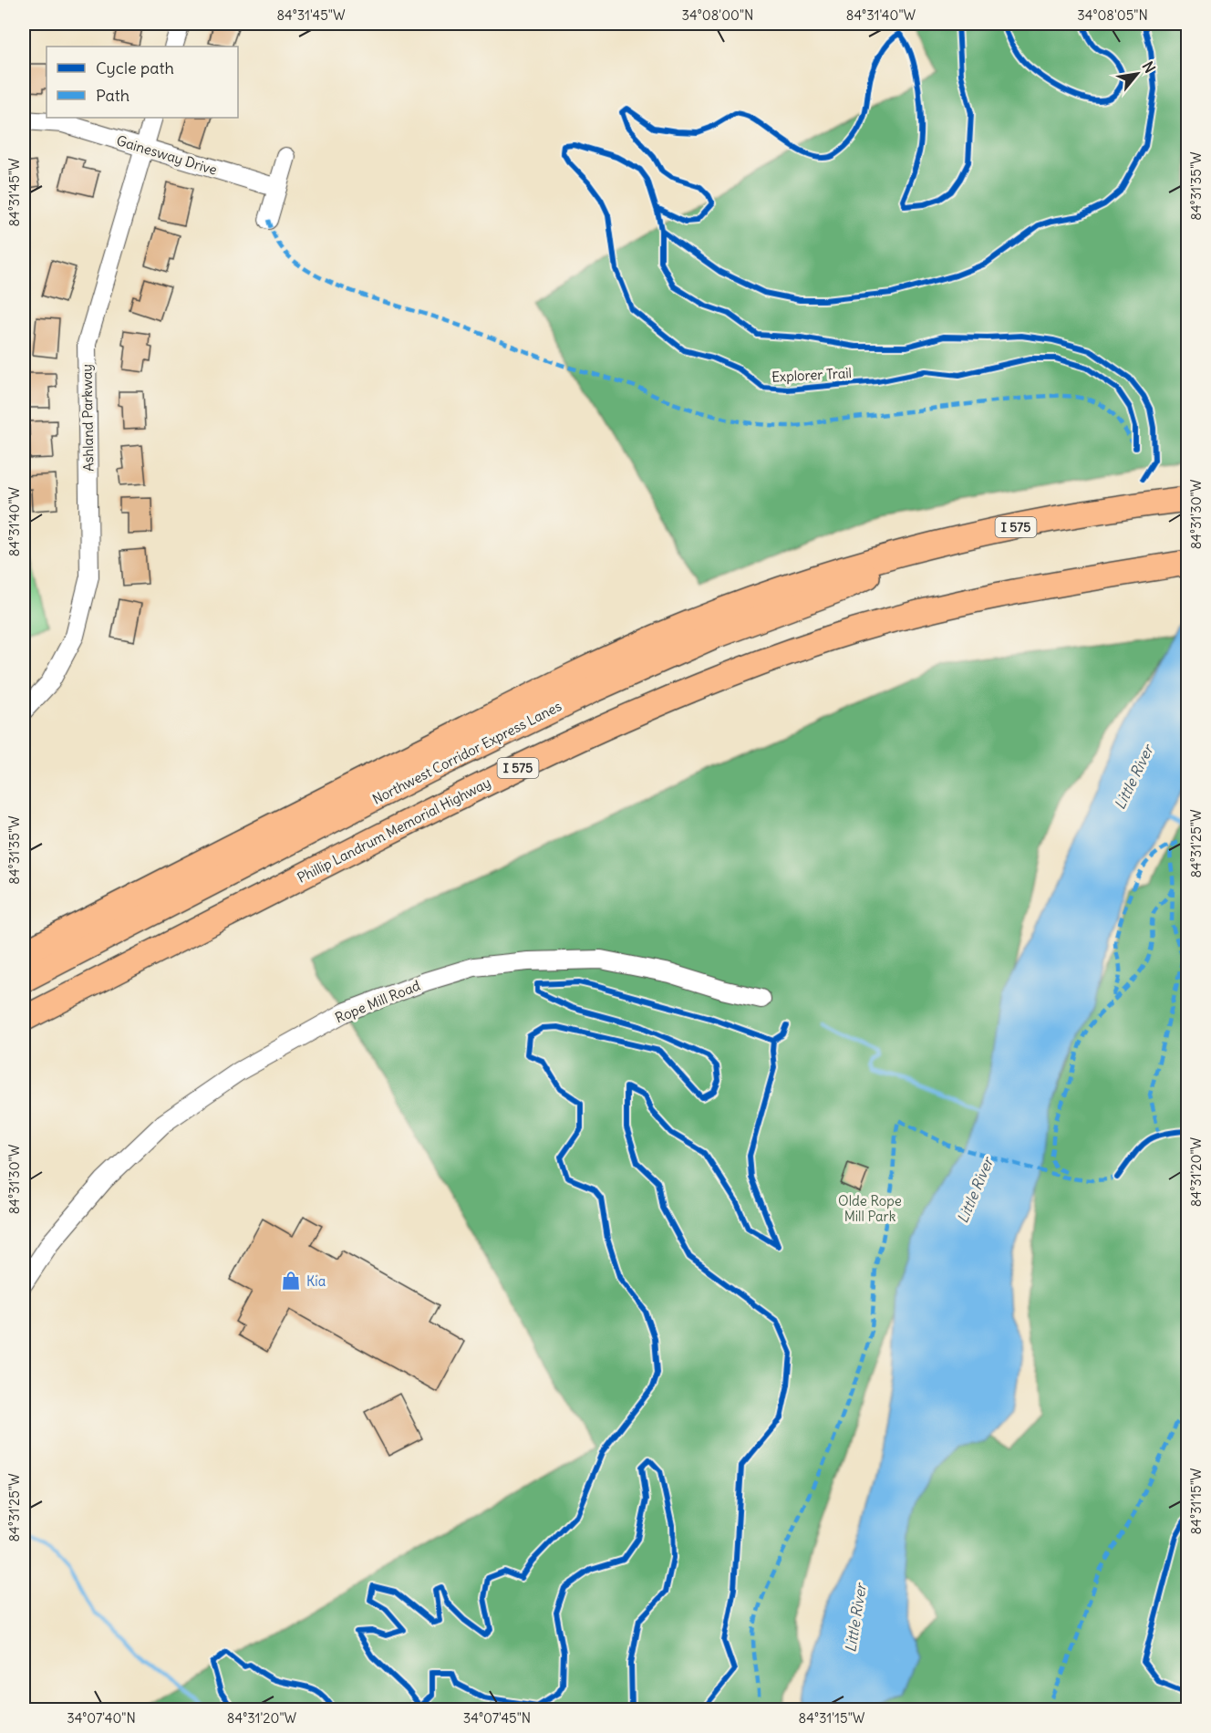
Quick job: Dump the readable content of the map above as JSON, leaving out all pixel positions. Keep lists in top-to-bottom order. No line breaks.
{"streets":{"highway":["I 575","Northwest Corridor Express Lanes","Phillip Landrum Memorial Highway"],"street":["Gainesway Drive","Ashland Parkway","Rope Mill Road"],"cycle path":["Explorer Trail"]},"crossings":[["Gainesway Drive","Ashland Parkway"],["I 575","Northwest Corridor Express Lanes"]],"water":["Little River"],"parks":["Olde Rope Mill Park"],"places":{"shop":["Kia"]},"legend":["Cycle path","Path"],"north":"top right","coordinates":["84°31'45\"W","34°08'00\"N","84°31'40\"W","34°08'05\"N","84°31'35\"W","84°31'30\"W","84°31'25\"W","84°31'20\"W","84°31'15\"W","34°07'40\"N","34°07'45\"N"]}
